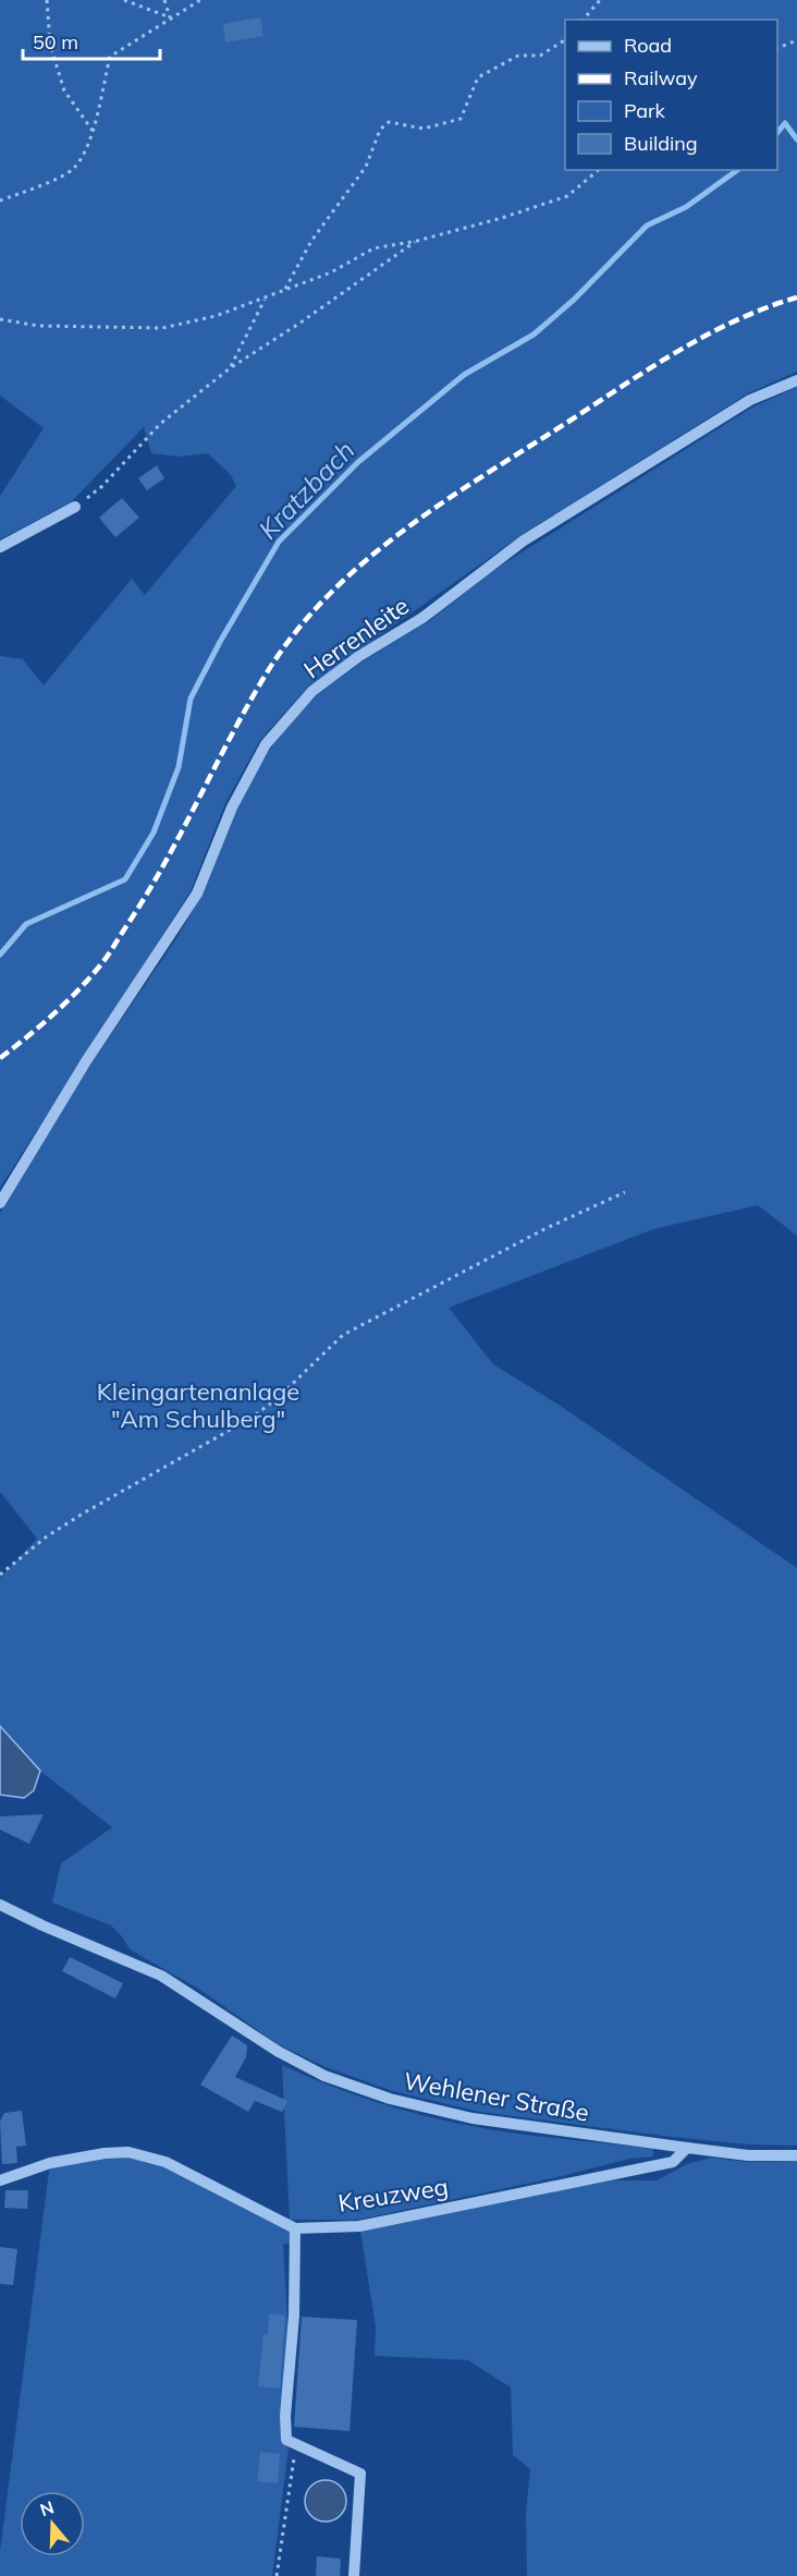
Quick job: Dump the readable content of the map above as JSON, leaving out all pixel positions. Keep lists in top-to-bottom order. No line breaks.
{"streets":{"street":["Herrenleite","Wehlener Straße","Kreuzweg"]},"crossings":[["Wehlener Straße","Kreuzweg"]],"water":["Kratzbach"],"parks":["Kleingartenanlage \"Am Schulberg\""],"legend":["Road","Railway","Park","Building"],"scale_bar":"50 m","north":"top"}
